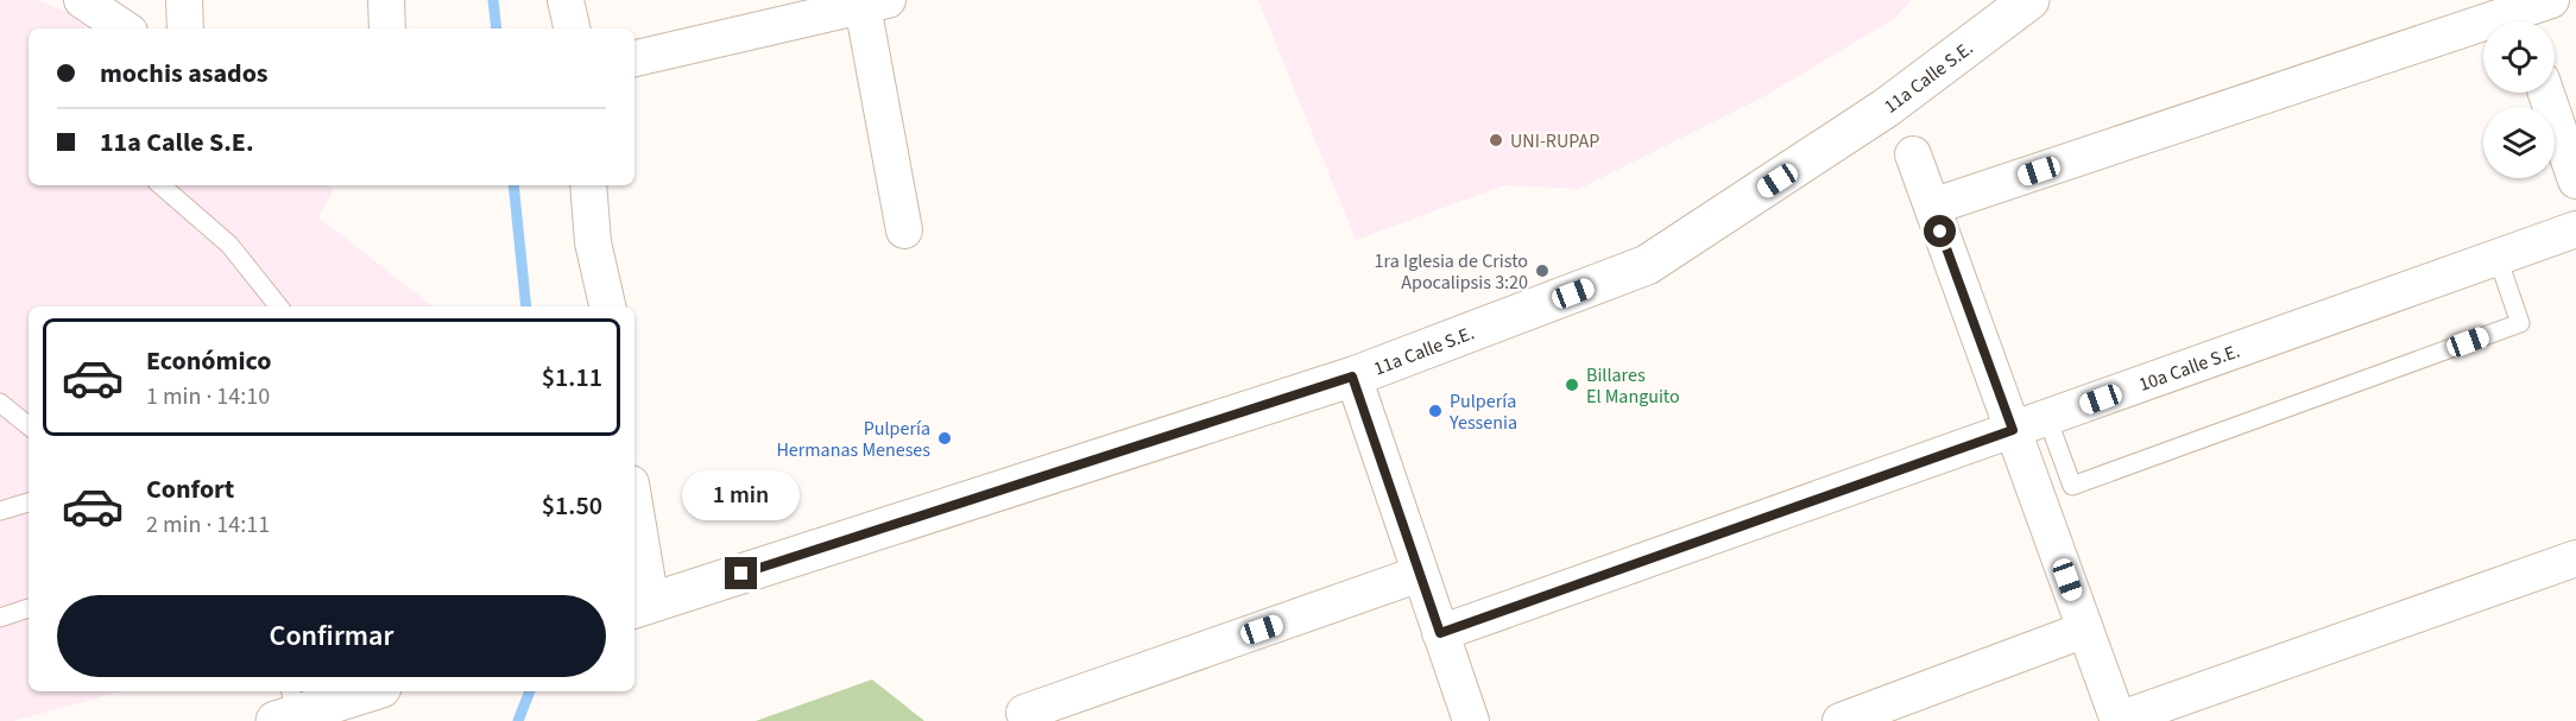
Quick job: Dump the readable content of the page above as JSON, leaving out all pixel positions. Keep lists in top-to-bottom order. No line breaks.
{"streets":{"street":["11a Calle S.E.","10a Calle S.E."]},"places":["UNI-RUPAP","1ra Iglesia de Cristo Apocalipsis 3:20","Billares El Manguito","Pulpería Yessenia","Pulpería Hermanas Meneses"],"page":{"banner":["mochis asados","11a Calle S.E."],"list":[{"name":"Económico","note":"1 min · 14:10","value":"$1.11"},{"name":"Confort","note":"2 min · 14:11","value":"$1.50"}],"bubble":"1 min","buttons":"Confirmar"}}
